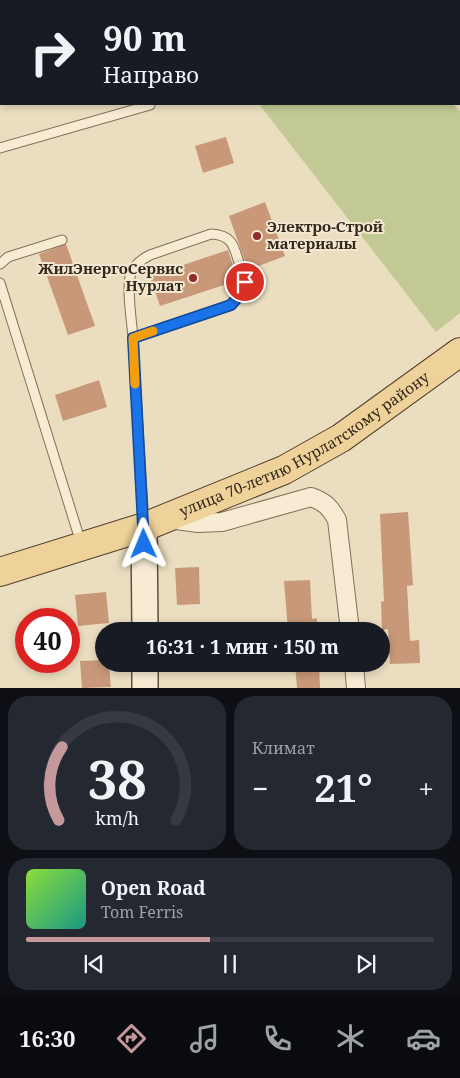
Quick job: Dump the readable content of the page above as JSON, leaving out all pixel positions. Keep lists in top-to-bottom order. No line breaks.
{"streets":{"main road":["улица 70-летию Нурлатскому району"]},"places":["Электро-Строй материалы","ЖилЭнергоСервис Нурлат"],"page":{"turn":["90 m","Направо"],"limit":"40","trip":"16:31 · 1 мин · 150 m","tile":"Климат","heat":["−","21°","+"],"song":["Open Road","Tom Ferris"],"tabs":"16:30","gauge":["38","km/h"]}}
